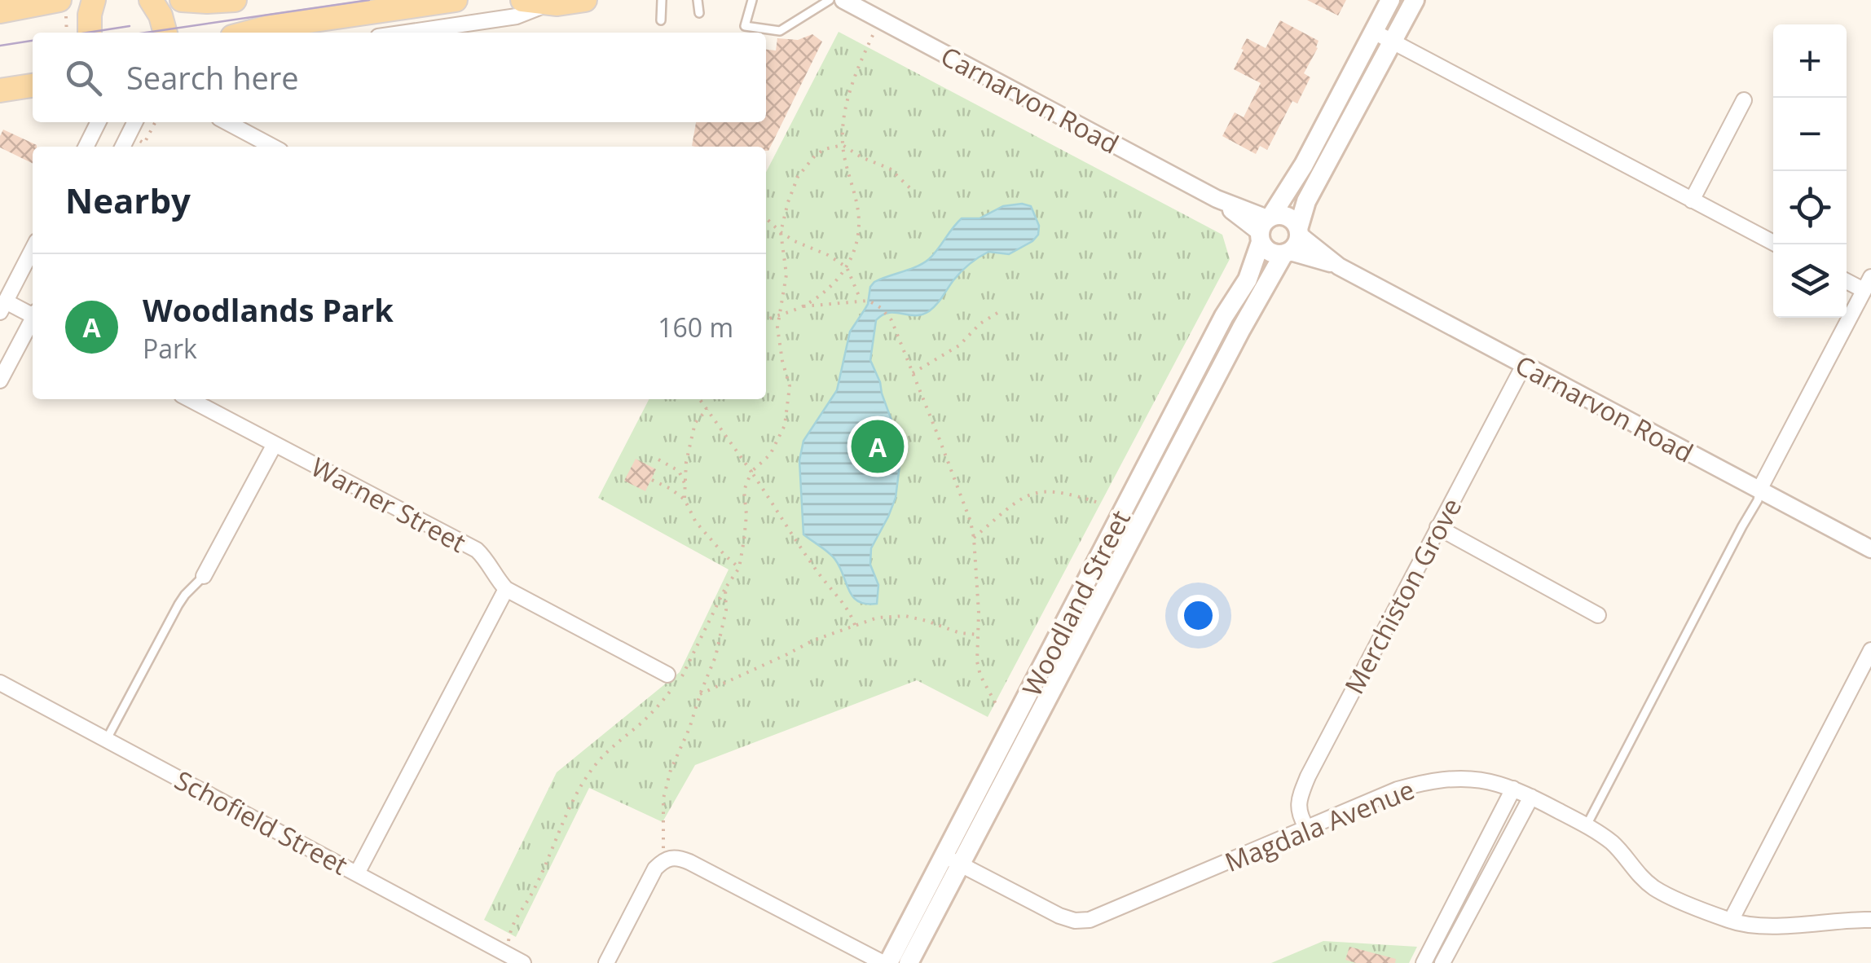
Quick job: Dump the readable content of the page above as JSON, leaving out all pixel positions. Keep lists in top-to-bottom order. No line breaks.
{"streets":{"main road":["Woodland Street"],"street":["Carnarvon Road","Warner Street","Merchiston Grove","Schofield Street","Magdala Avenue"]},"crossings":[["Carnarvon Road","Merchiston Grove"],["Carnarvon Road","Woodland Street"],["Merchiston Grove","Magdala Avenue"],["Woodland Street","Magdala Avenue"]],"page":{"map_buttons":["+","−"],"search":"Search here","heading":"Nearby","list":[{"mark":"A","name":"Woodlands Park","note":"Park","value":"160 m"}],"pins":"A"}}
